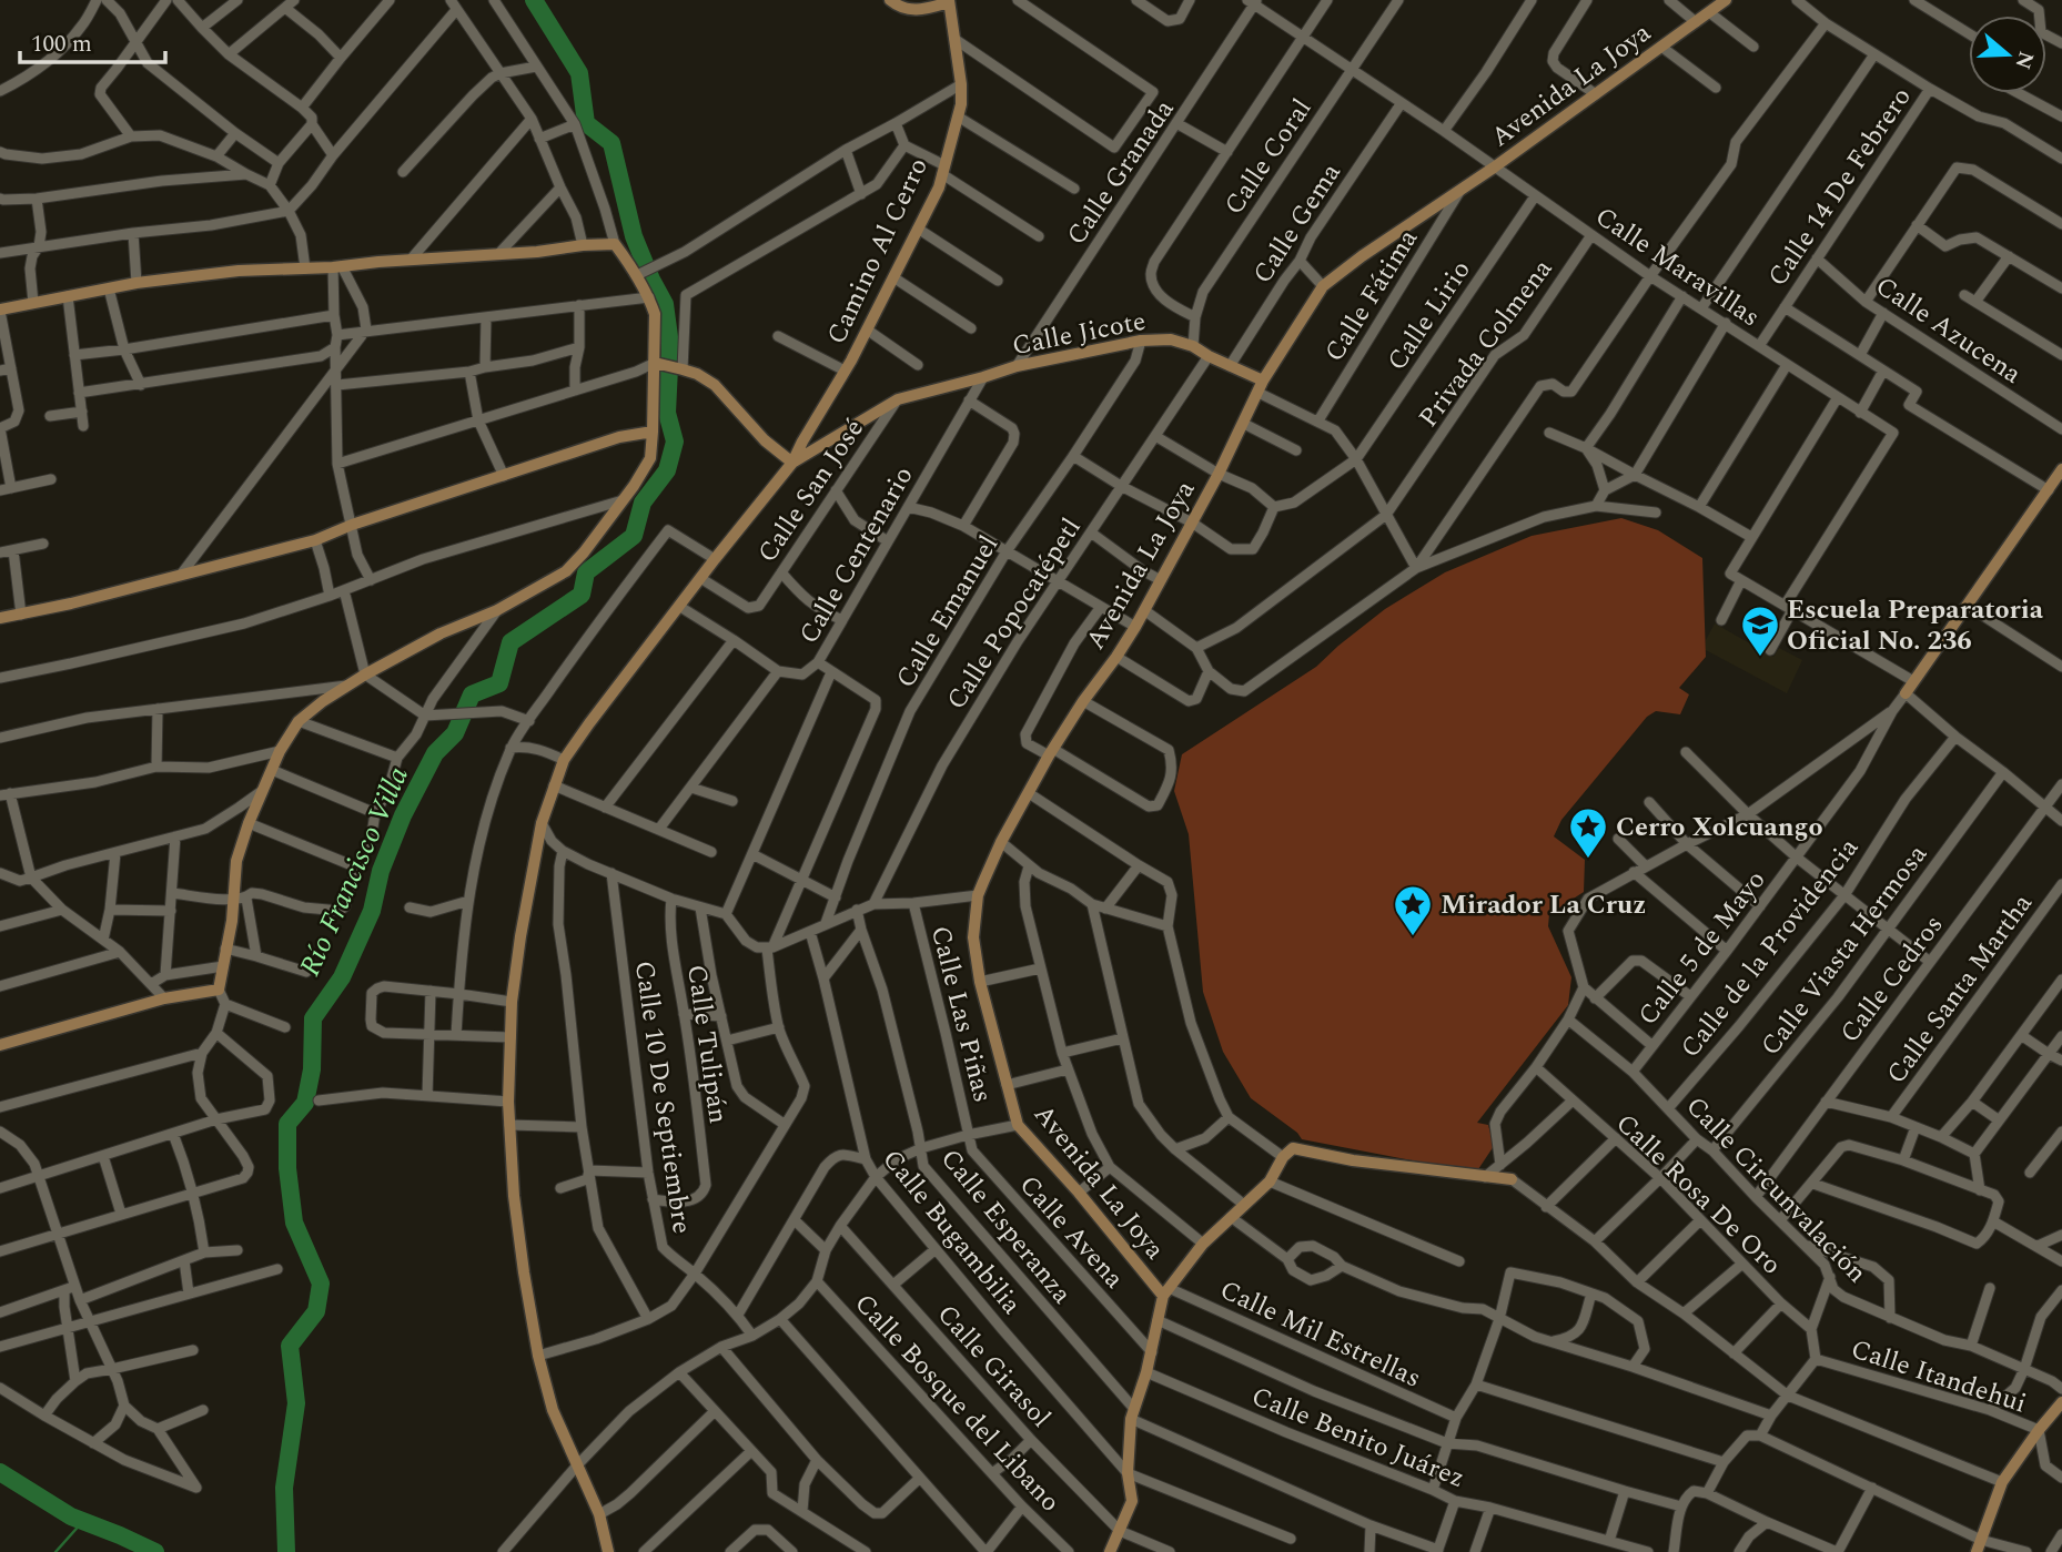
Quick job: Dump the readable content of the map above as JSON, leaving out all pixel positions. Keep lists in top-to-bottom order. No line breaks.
{"streets":{"main road":["Avenida La Joya","Camino Al Cerro","Calle Jicote"],"street":["Calle Coral","Calle Granada","Calle 14 De Febrero","Calle Gema","Calle Maravillas","Calle Fátima","Calle Lirio","Calle Azucena","Privada Colmena","Calle San José","Calle Centenario","Calle Emanuel","Calle Popocatépetl","Calle 5 de Mayo","Calle de la Providencia","Calle Viasta Hermosa","Calle Cedros","Calle Santa Martha","Calle Las Piñas","Calle Tulipán","Calle 10 De Septiembre","Calle Circunvalación","Calle Rosa De Oro","Calle Esperanza","Calle Bugambilia","Calle Avena","Calle Mil Estrellas","Calle Girasol","Calle Itandehui","Calle Bosque del Libano","Calle Benito Juárez"]},"crossings":[["Avenida La Joya","Calle Maravillas"],["Avenida La Joya","Calle Fátima"],["Avenida La Joya","Calle Jicote"],["Avenida La Joya","Calle Mil Estrellas"],["Calle Coral","Calle Maravillas"],["Calle Coral","Calle Jicote"],["Calle Granada","Calle Maravillas"],["Calle Granada","Calle Jicote"],["Calle 14 De Febrero","Calle Maravillas"],["Calle 14 De Febrero","Calle Azucena"],["Calle Gema","Calle Maravillas"],["Calle Gema","Calle Jicote"],["Camino Al Cerro","Calle Jicote"],["Calle Maravillas","Calle Lirio"],["Calle Maravillas","Privada Colmena"],["Calle Jicote","Calle San José"],["Calle Jicote","Calle Centenario"],["Calle Jicote","Calle Emanuel"],["Calle Jicote","Calle Popocatépetl"],["Calle 5 de Mayo","Calle Circunvalación"],["Calle de la Providencia","Calle Circunvalación"],["Calle Viasta Hermosa","Calle Circunvalación"],["Calle Cedros","Calle Circunvalación"],["Calle Las Piñas","Calle Avena"],["Calle Tulipán","Calle 10 De Septiembre"]],"water":["Río Francisco Villa"],"places":{"school or university":["Escuela Preparatoria Oficial No. 236"],"place":["Cerro Xolcuango","Mirador La Cruz"]},"scale_bar":"100 m","north":"right"}
